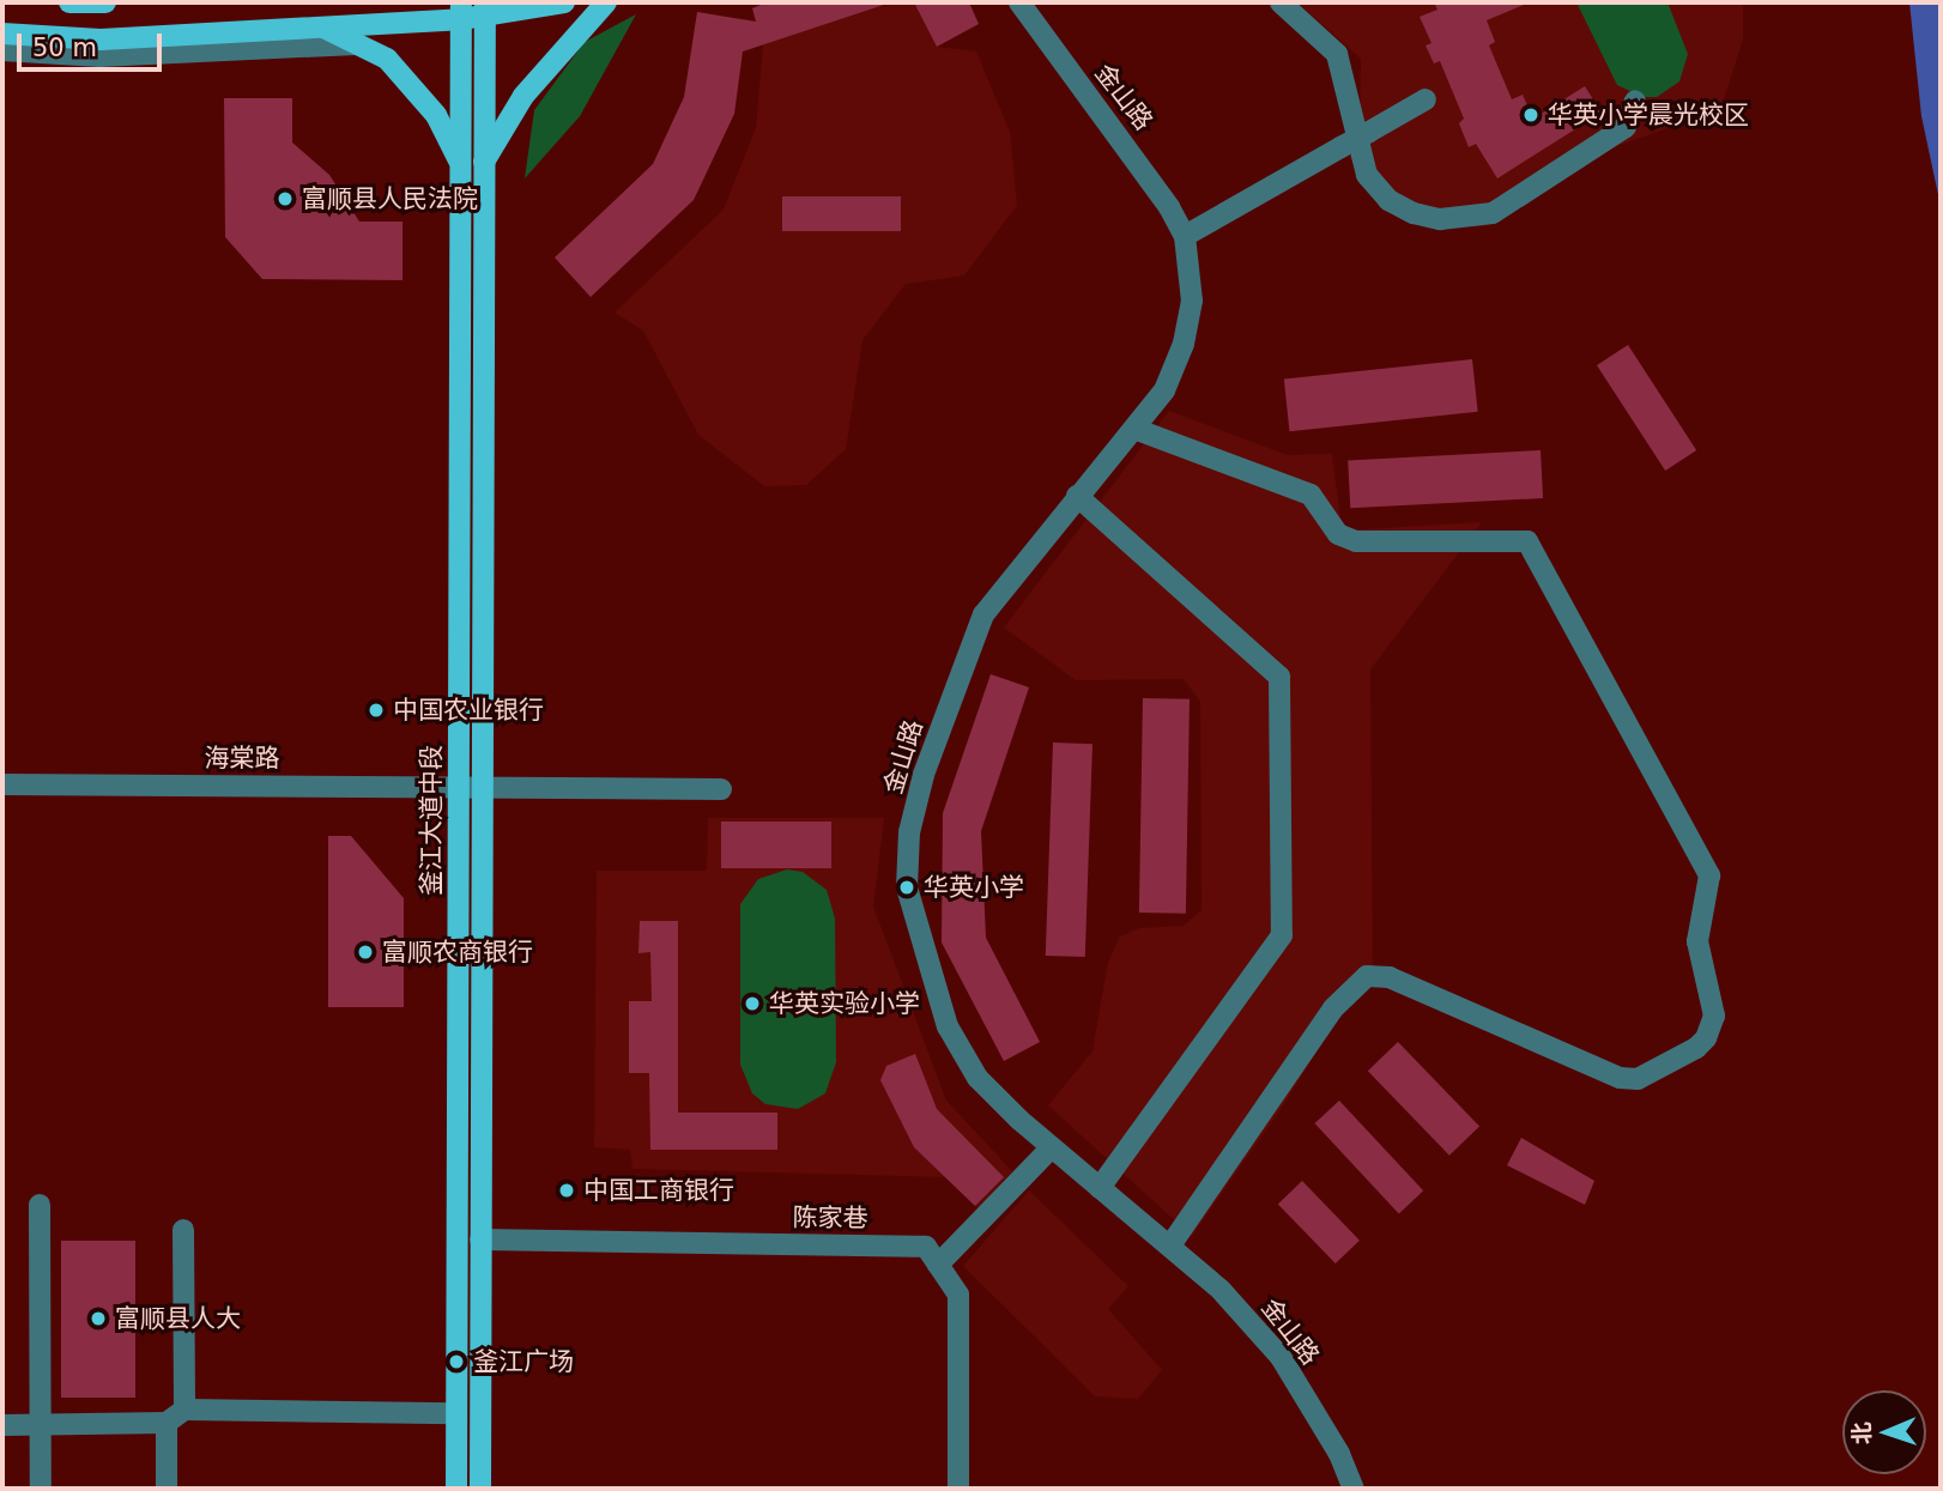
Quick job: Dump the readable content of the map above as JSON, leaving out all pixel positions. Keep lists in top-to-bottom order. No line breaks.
{"streets":{"main road":["釜江大道中段"],"street":["金山路","海棠路","陈家巷"]},"crossings":[["海棠路","釜江大道中段"],["釜江大道中段","陈家巷"]],"places":["华英小学晨光校区","富顺县人民法院","中国农业银行","华英小学","富顺农商银行","华英实验小学","中国工商银行","富顺县人大","釜江广场"],"scale_bar":"50 m","north":"left"}
